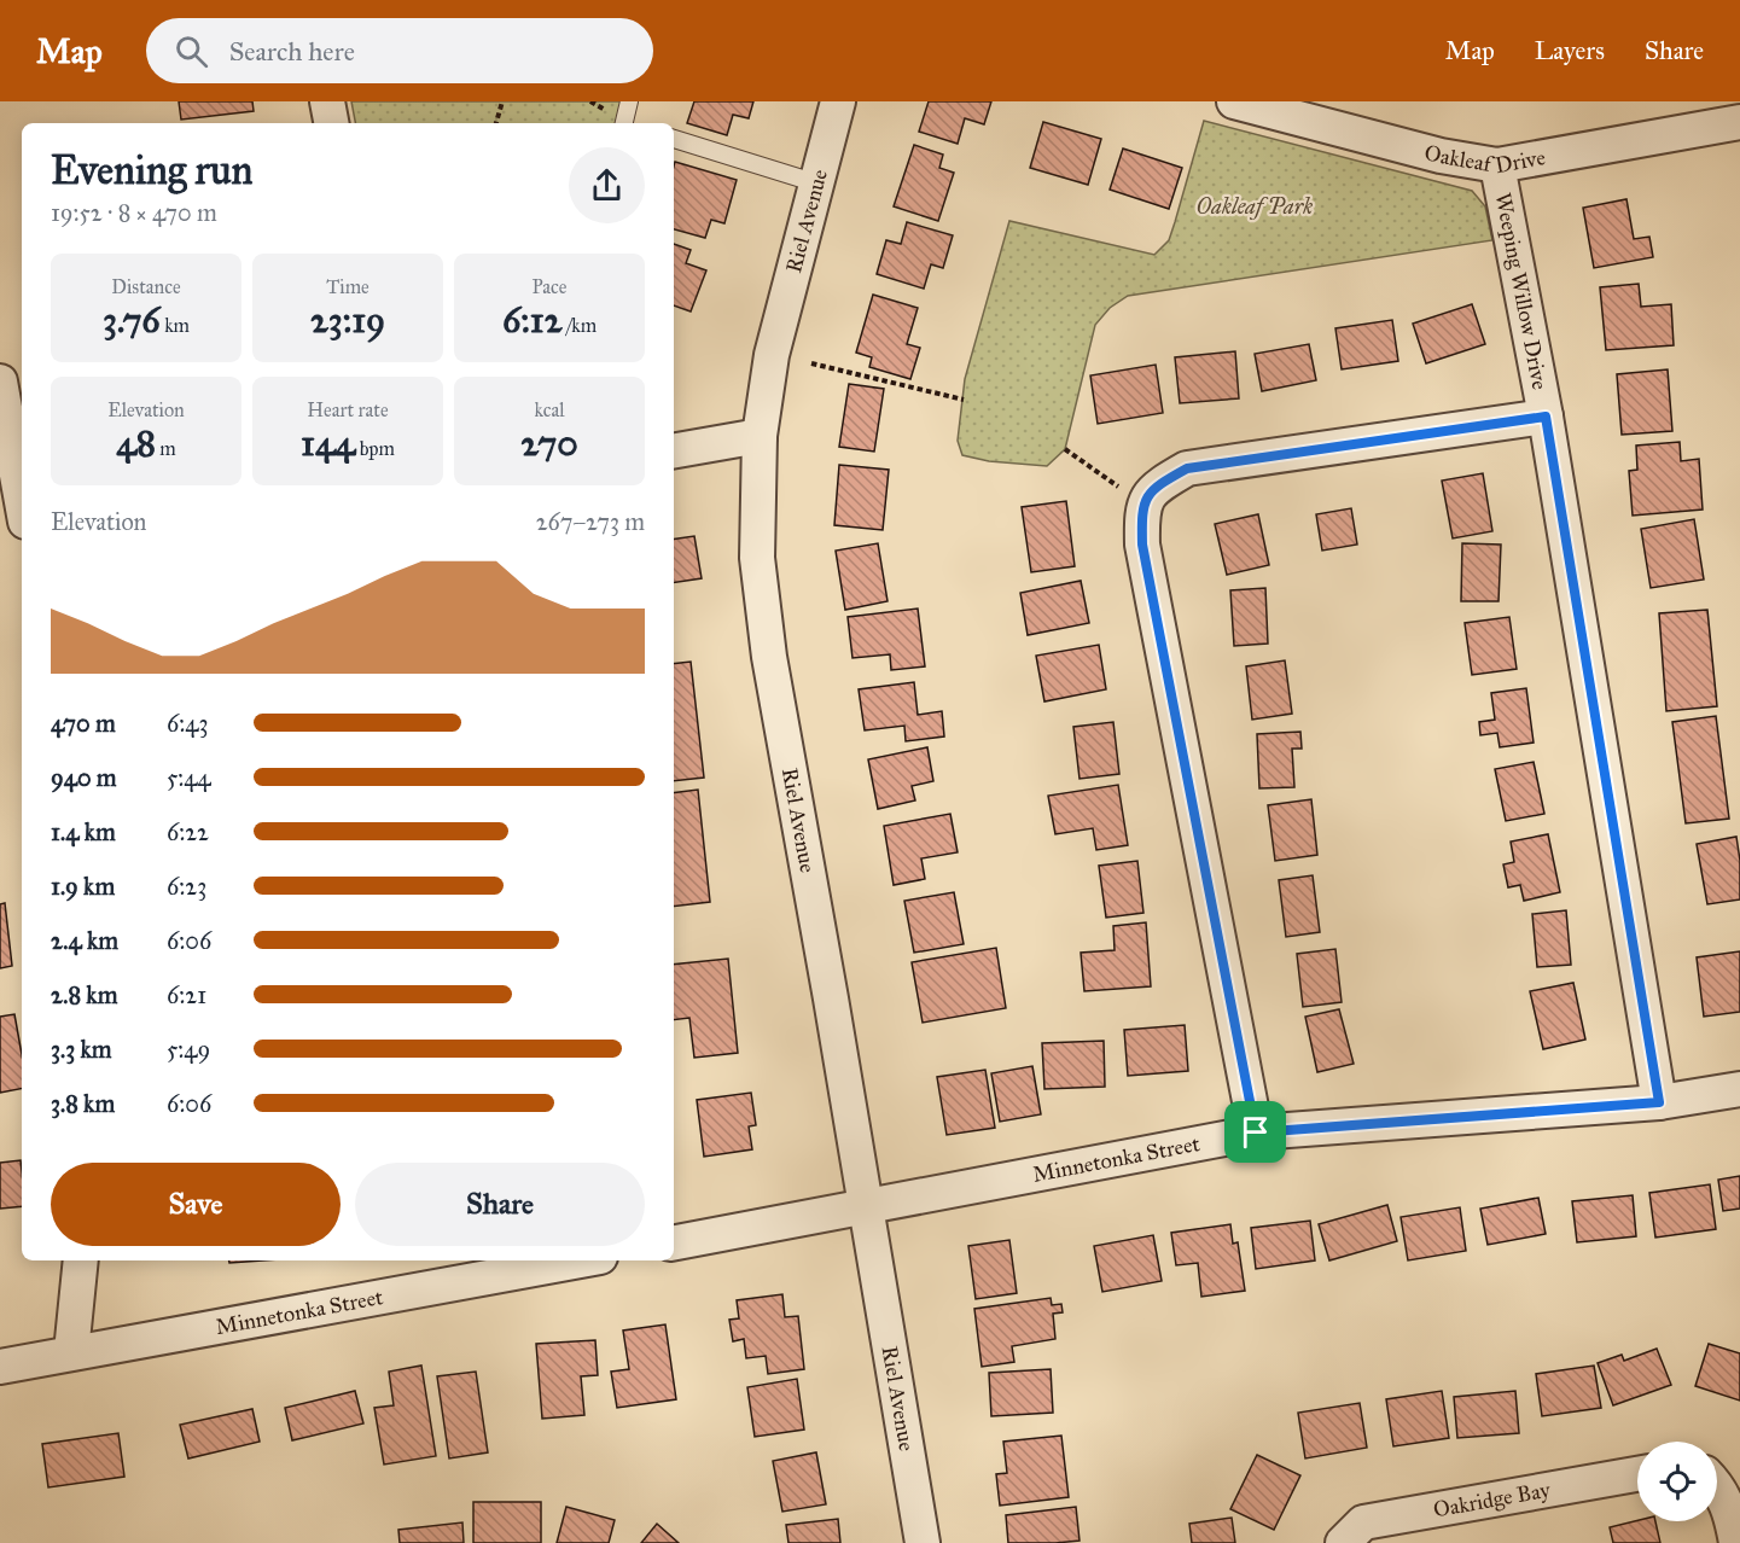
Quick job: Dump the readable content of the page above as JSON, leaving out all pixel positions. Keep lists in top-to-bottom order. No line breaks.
{"streets":{"street":["Oakleaf Drive","Riel Avenue","Weeping Willow Drive","Minnetonka Street","Oakridge Bay"]},"crossings":[["Oakleaf Drive","Weeping Willow Drive"],["Riel Avenue","Minnetonka Street"],["Weeping Willow Drive","Minnetonka Street"]],"parks":["Oakleaf Park"],"page":{"header":"Map","search":"Search here","nav":["Map","Layers","Share"],"heading":["Evening run","19:52 · 8 × 470 m"],"stats":[["Distance","3.76 km"],["Time","23:19"],["Pace","6:12 /km"],["Elevation","48 m"],["Heart rate","144 bpm"],["kcal","270"]],"chart":["Elevation","267–273 m"],"list":[{"name":"470 m","note":"6:43"},{"name":"940 m","note":"5:44"},{"name":"1.4 km","note":"6:22"},{"name":"1.9 km","note":"6:23"},{"name":"2.4 km","note":"6:06"},{"name":"2.8 km","note":"6:21"},{"name":"3.3 km","note":"5:49"},{"name":"3.8 km","note":"6:06"}],"buttons":["Save","Share"]}}
